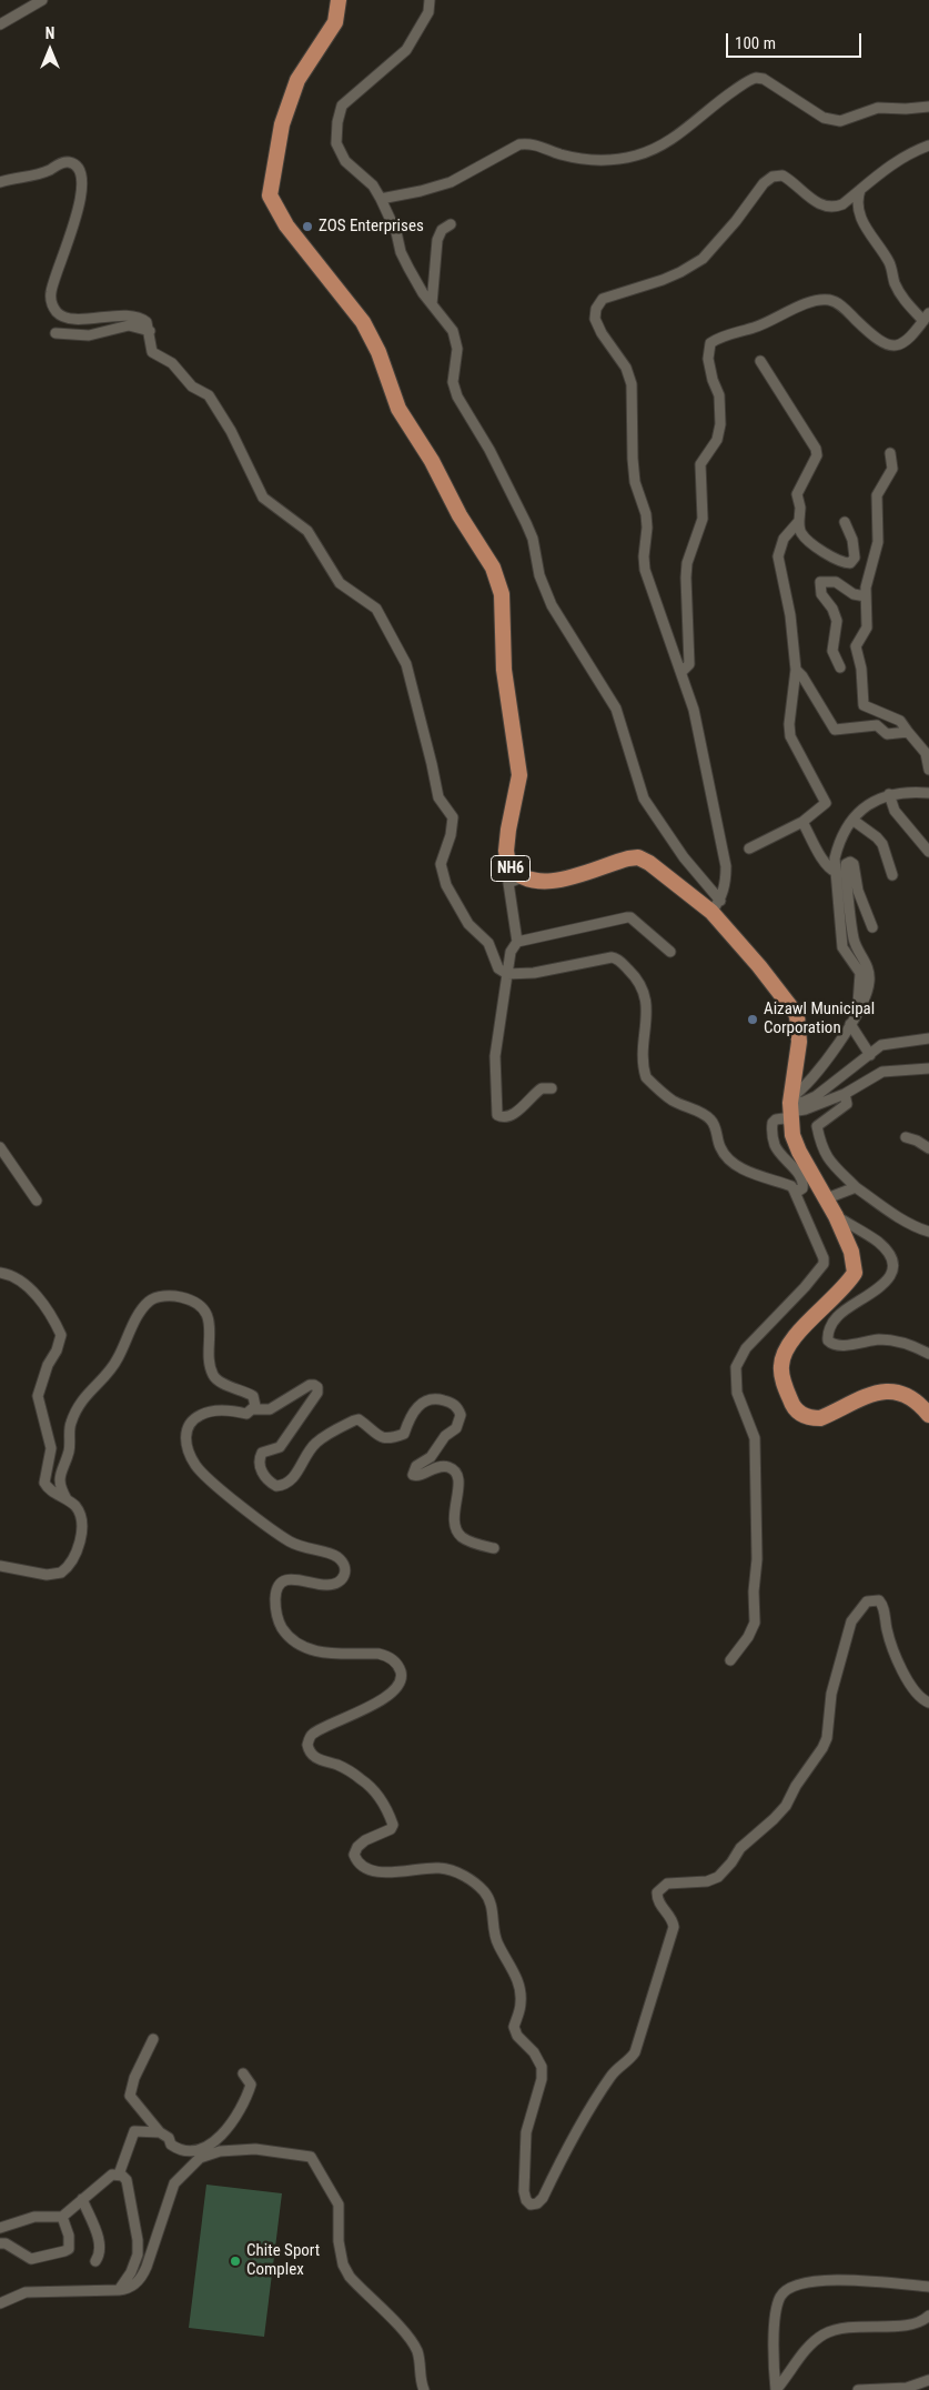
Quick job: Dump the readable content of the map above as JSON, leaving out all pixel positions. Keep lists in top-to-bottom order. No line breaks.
{"streets":{"highway":["NH6"]},"places":["ZOS Enterprises","Aizawl Municipal Corporation","Chite Sport Complex"],"scale_bar":"100 m","north":"top"}
